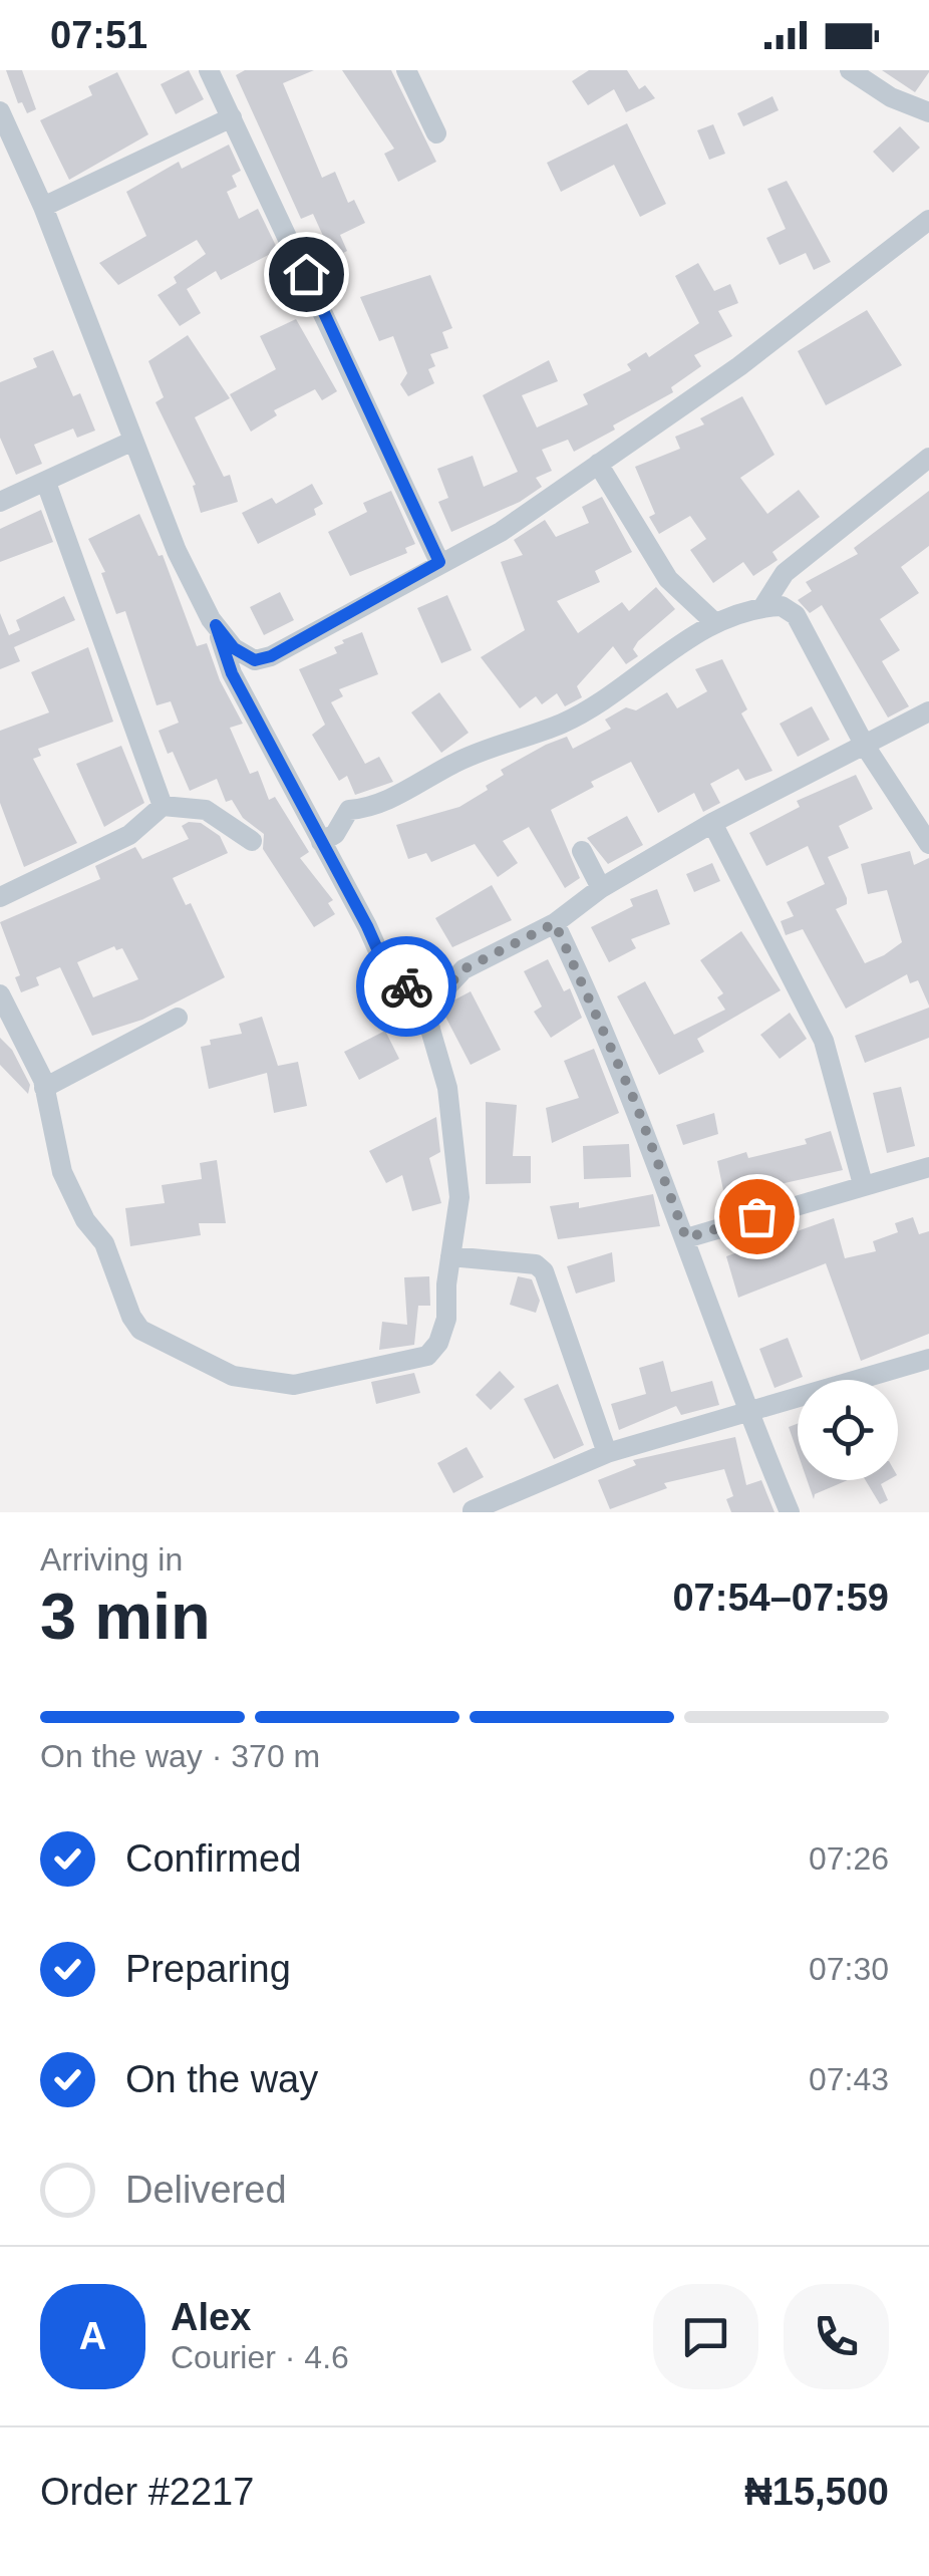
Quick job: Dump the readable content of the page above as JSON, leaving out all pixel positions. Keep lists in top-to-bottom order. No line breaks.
{"page":{"status":"07:51","heading":["3 min","Arriving in","07:54–07:59"],"panel":["Alex","Courier · 4.6","Order #2217","₦15,500"],"bar":"On the way · 370 m","list":[["Confirmed","07:26"],["Preparing","07:30"],["On the way","07:43"],"Delivered"],"round":"A"}}
